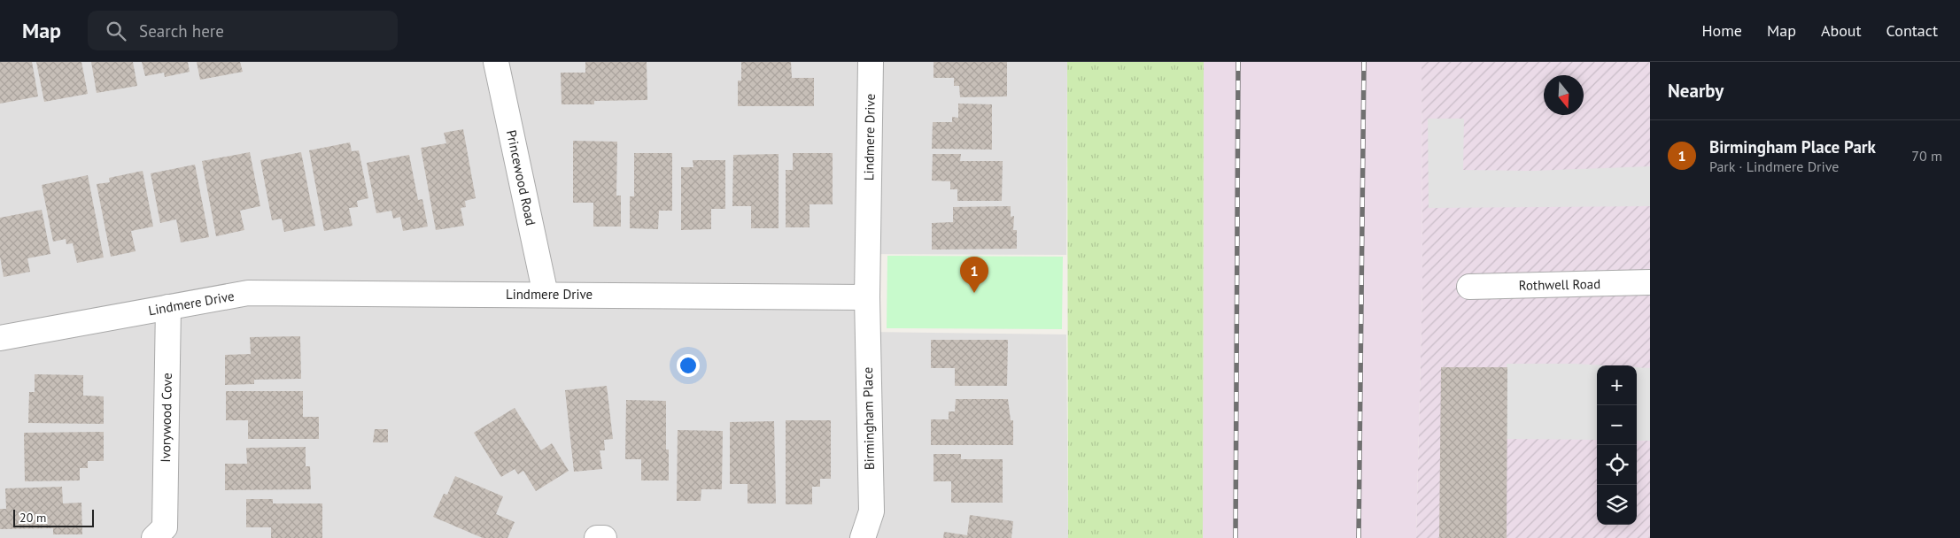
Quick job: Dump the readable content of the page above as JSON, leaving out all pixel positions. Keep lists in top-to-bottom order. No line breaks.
{"streets":{"street":["Lindmere Drive","Princewood Road","Rothwell Road","Ivorywood Cove","Birmingham Place"]},"crossings":[["Lindmere Drive","Princewood Road"],["Lindmere Drive","Ivorywood Cove"],["Lindmere Drive","Birmingham Place"]],"scale_bar":"20 m","north":"bottom","page":{"header":"Map","search":"Search here","nav":["Home","Map","About","Contact"],"heading":"Nearby","list":[{"mark":"1","name":"Birmingham Place Park","note":"Park · Lindmere Drive","value":"70 m"}],"pins":"1","map_buttons":["+","−"],"scale":"20 m"}}
